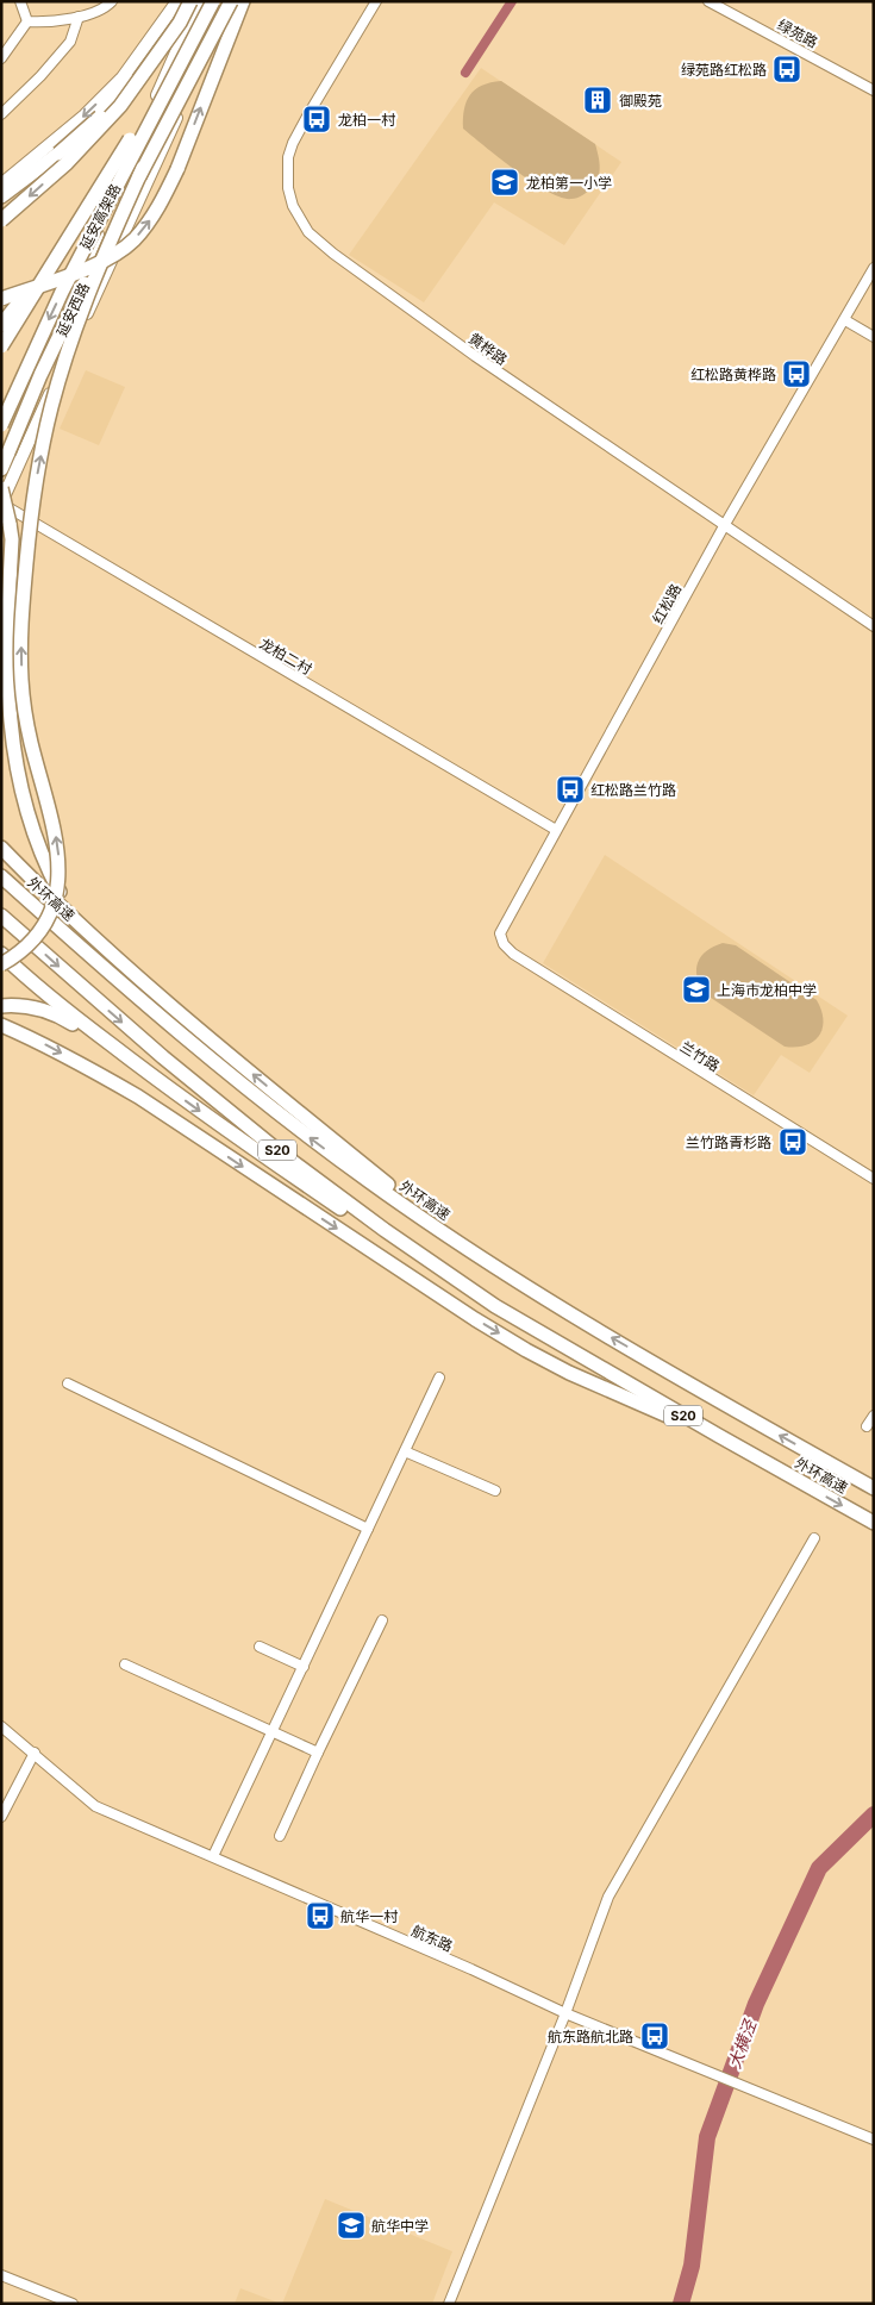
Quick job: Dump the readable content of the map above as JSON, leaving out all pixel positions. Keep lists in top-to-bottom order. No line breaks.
{"streets":{"highway":["延安高架路","外环高速","S20"],"main road":["延安西路"],"street":["绿苑路","黄桦路","红松路","龙柏二村","兰竹路","航东路"]},"crossings":[["延安高架路","延安西路"],["延安西路","龙柏二村"],["黄桦路","红松路"],["红松路","龙柏二村"],["红松路","兰竹路"]],"water":["大横泾"],"places":{"bus stop":["绿苑路红松路","龙柏一村","红松路黄桦路","红松路兰竹路","兰竹路青杉路","航华一村","航东路航北路"],"building":["御殿苑"],"school or university":["龙柏第一小学","上海市龙柏中学","航华中学"]}}
